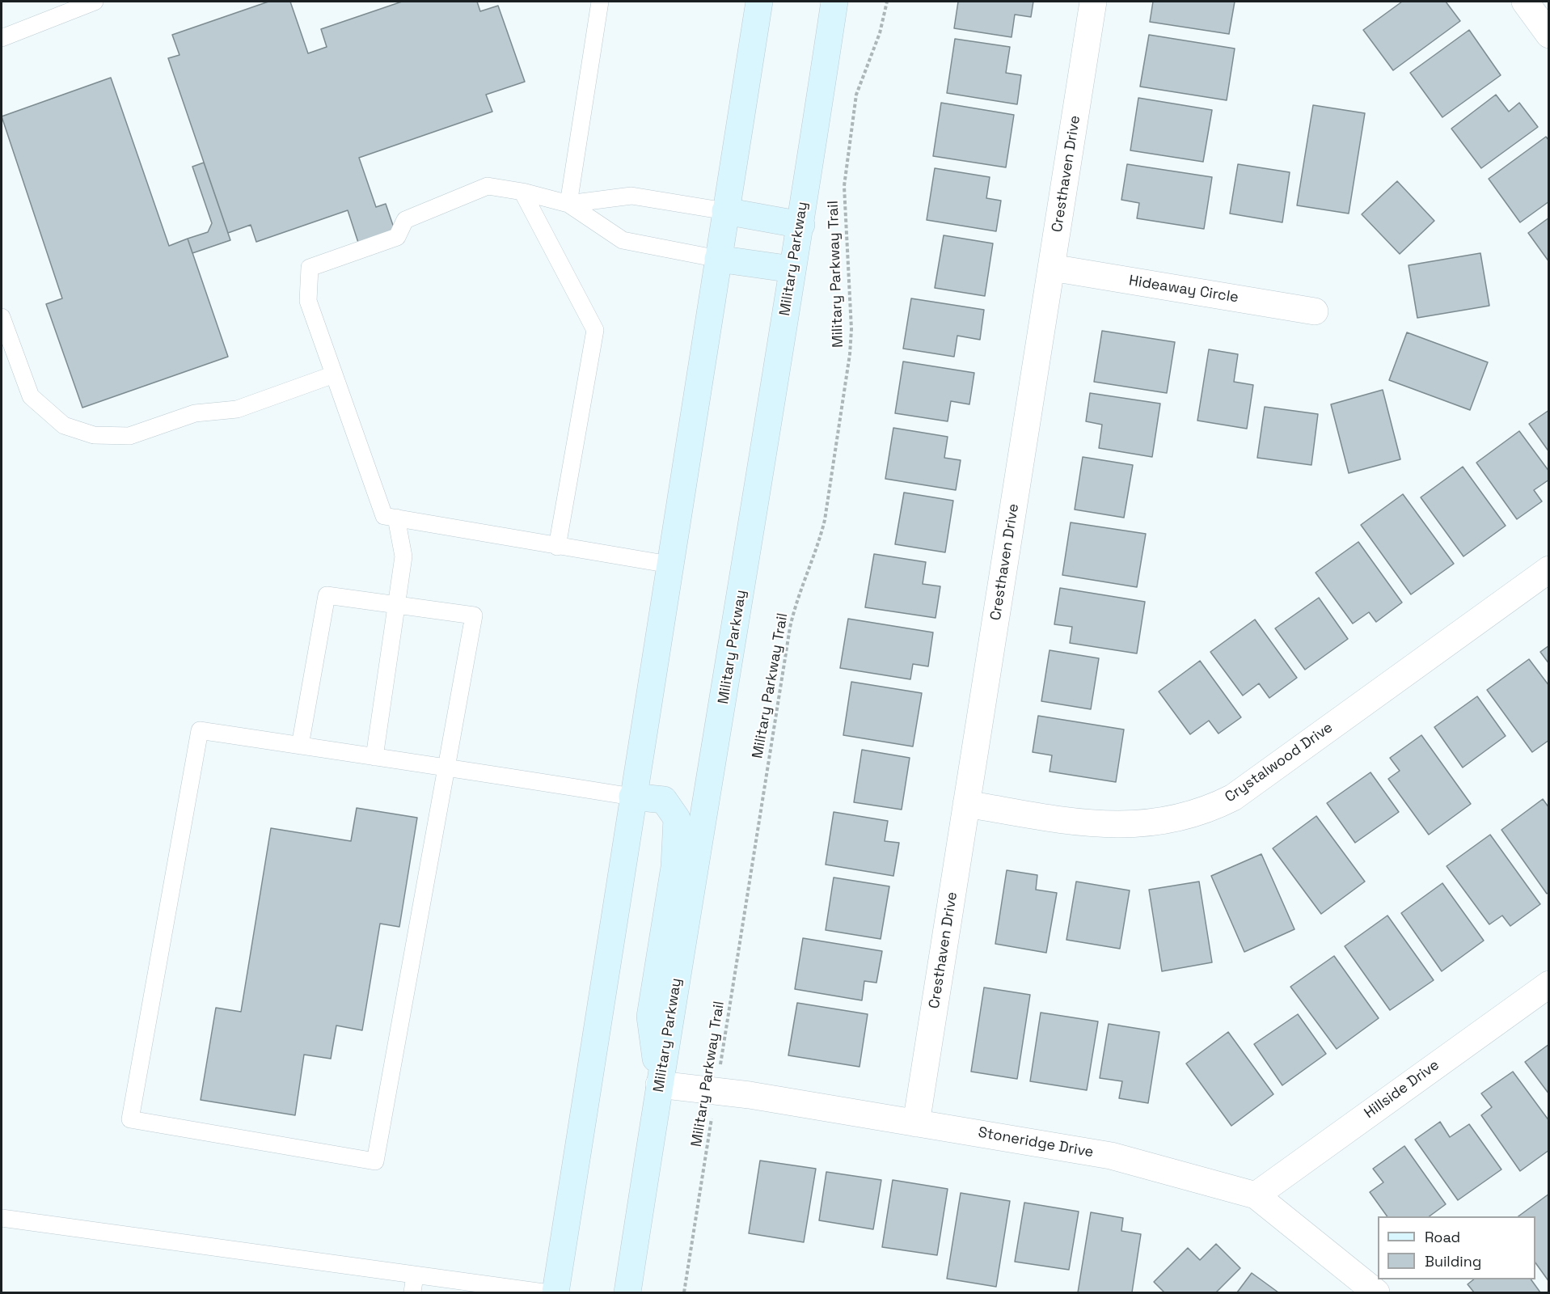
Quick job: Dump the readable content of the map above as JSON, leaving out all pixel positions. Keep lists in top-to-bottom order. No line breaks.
{"streets":{"main road":["Military Parkway"],"street":["Cresthaven Drive","Hideaway Circle","Crystalwood Drive","Hillside Drive","Stoneridge Drive"],"path":["Military Parkway Trail"]},"crossings":[["Cresthaven Drive","Hideaway Circle"],["Cresthaven Drive","Crystalwood Drive"],["Cresthaven Drive","Stoneridge Drive"],["Military Parkway","Stoneridge Drive"],["Military Parkway Trail","Stoneridge Drive"],["Hillside Drive","Stoneridge Drive"]],"legend":["Road","Building"]}
